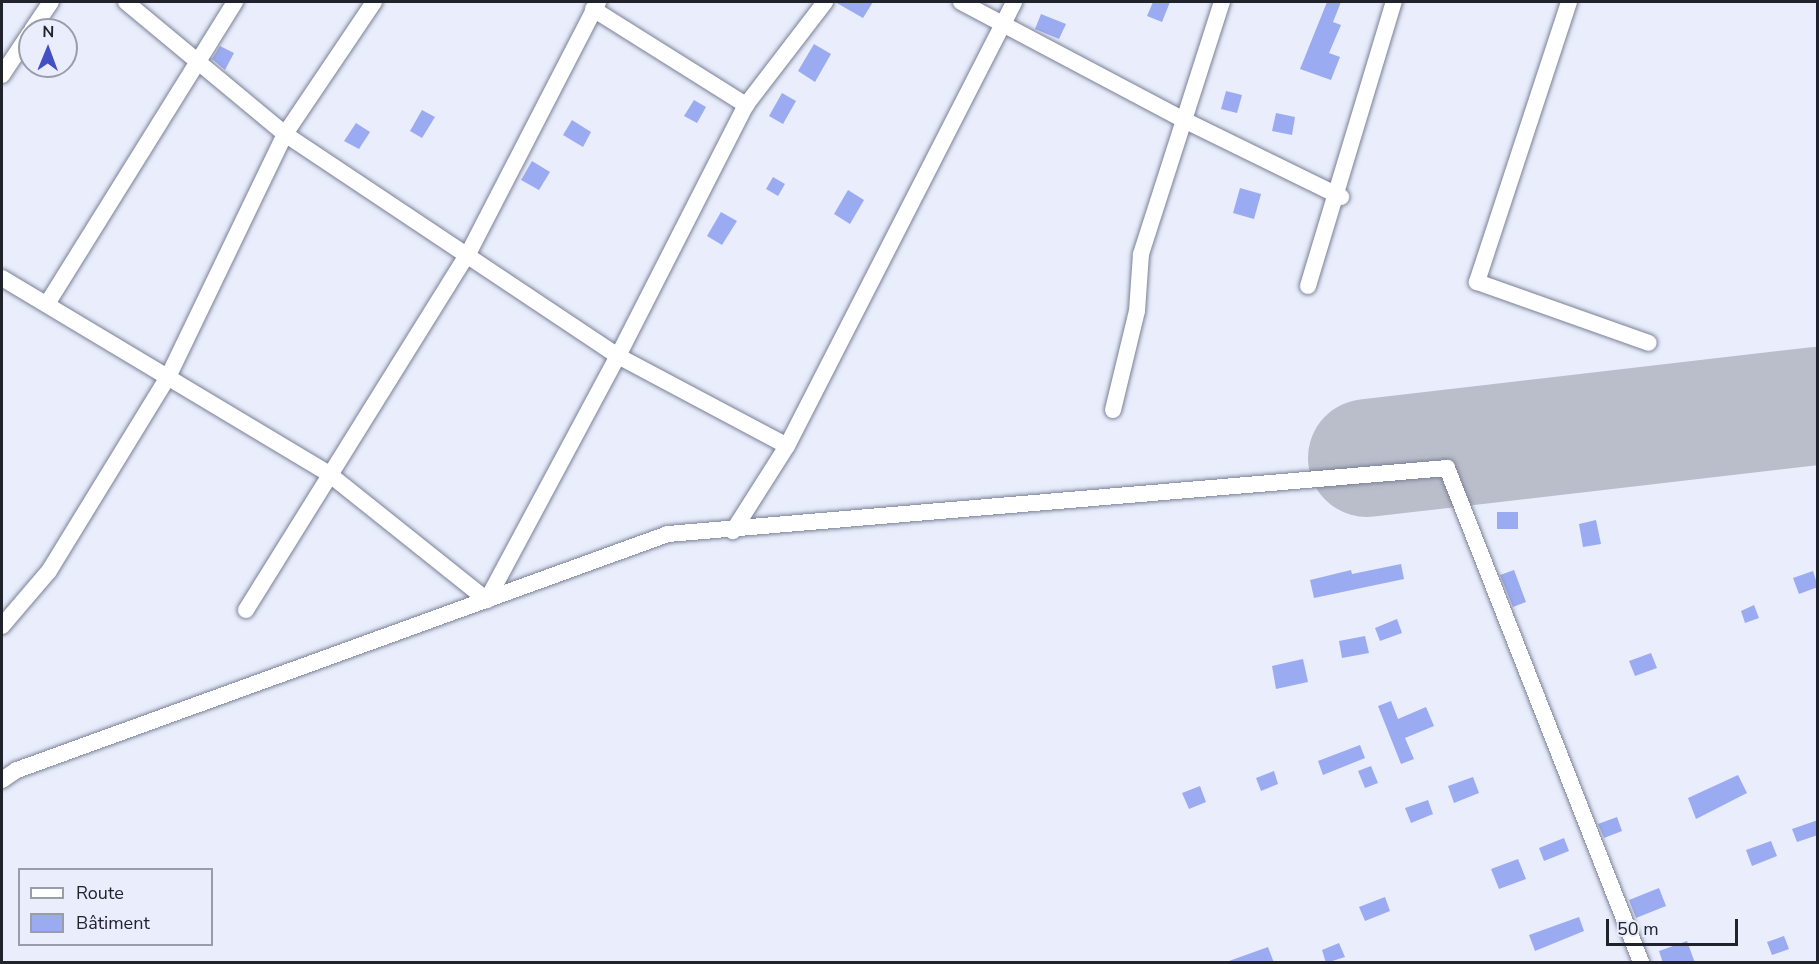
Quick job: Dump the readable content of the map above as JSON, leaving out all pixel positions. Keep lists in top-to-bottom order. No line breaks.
{"legend":["Route","Bâtiment"],"scale_bar":"50 m","north":"top"}
